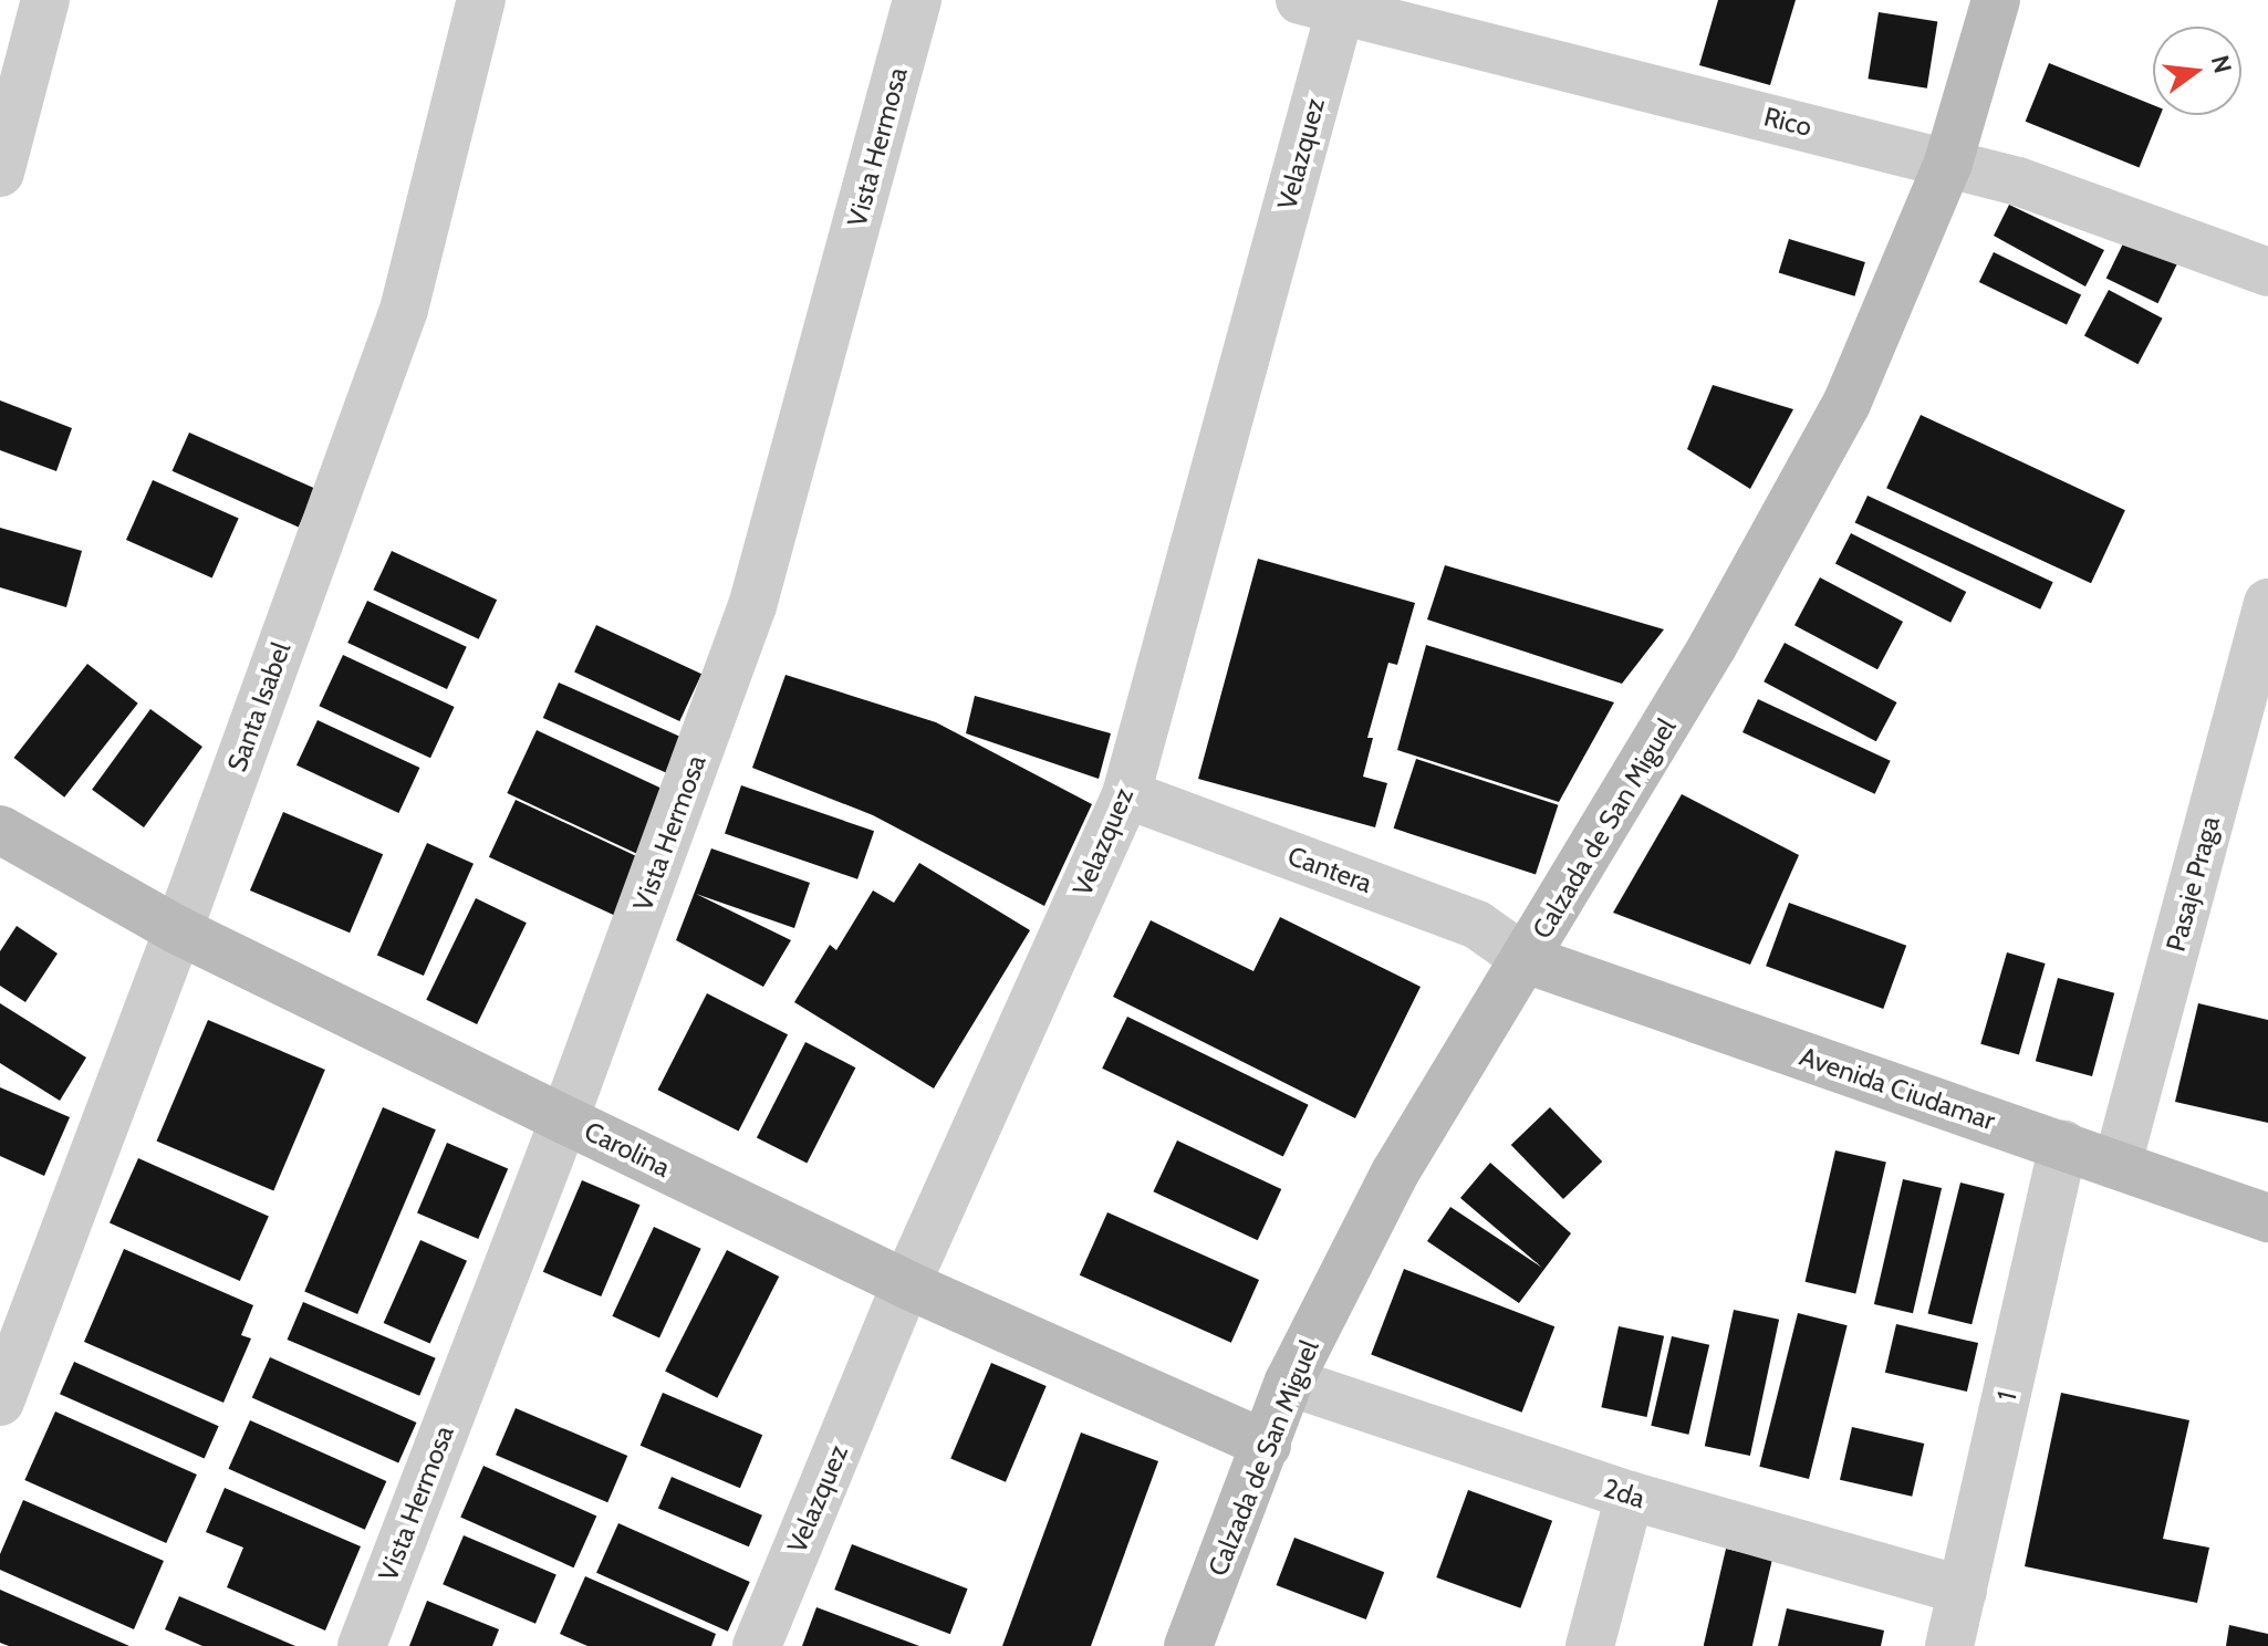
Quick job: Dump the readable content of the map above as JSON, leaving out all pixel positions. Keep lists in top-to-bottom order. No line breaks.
{"streets":{"main road":["Calzada de San Miguel","Avenida Ciudamar","Carolina"],"street":["Rico","Vista Hermosa","Velazquez","Santa Isabel","Cantera","Pasaje Praga","1","2da"]},"crossings":[["Rico","Velazquez"],["Rico","Calzada de San Miguel"],["Vista Hermosa","Carolina"],["Velazquez","Cantera"],["Velazquez","Carolina"],["Santa Isabel","Carolina"],["Calzada de San Miguel","Cantera"],["Calzada de San Miguel","Avenida Ciudamar"],["Calzada de San Miguel","Carolina"],["Calzada de San Miguel","2da"],["Cantera","Avenida Ciudamar"],["Pasaje Praga","Avenida Ciudamar"],["Avenida Ciudamar","1"],["1","2da"]],"north":"right"}
